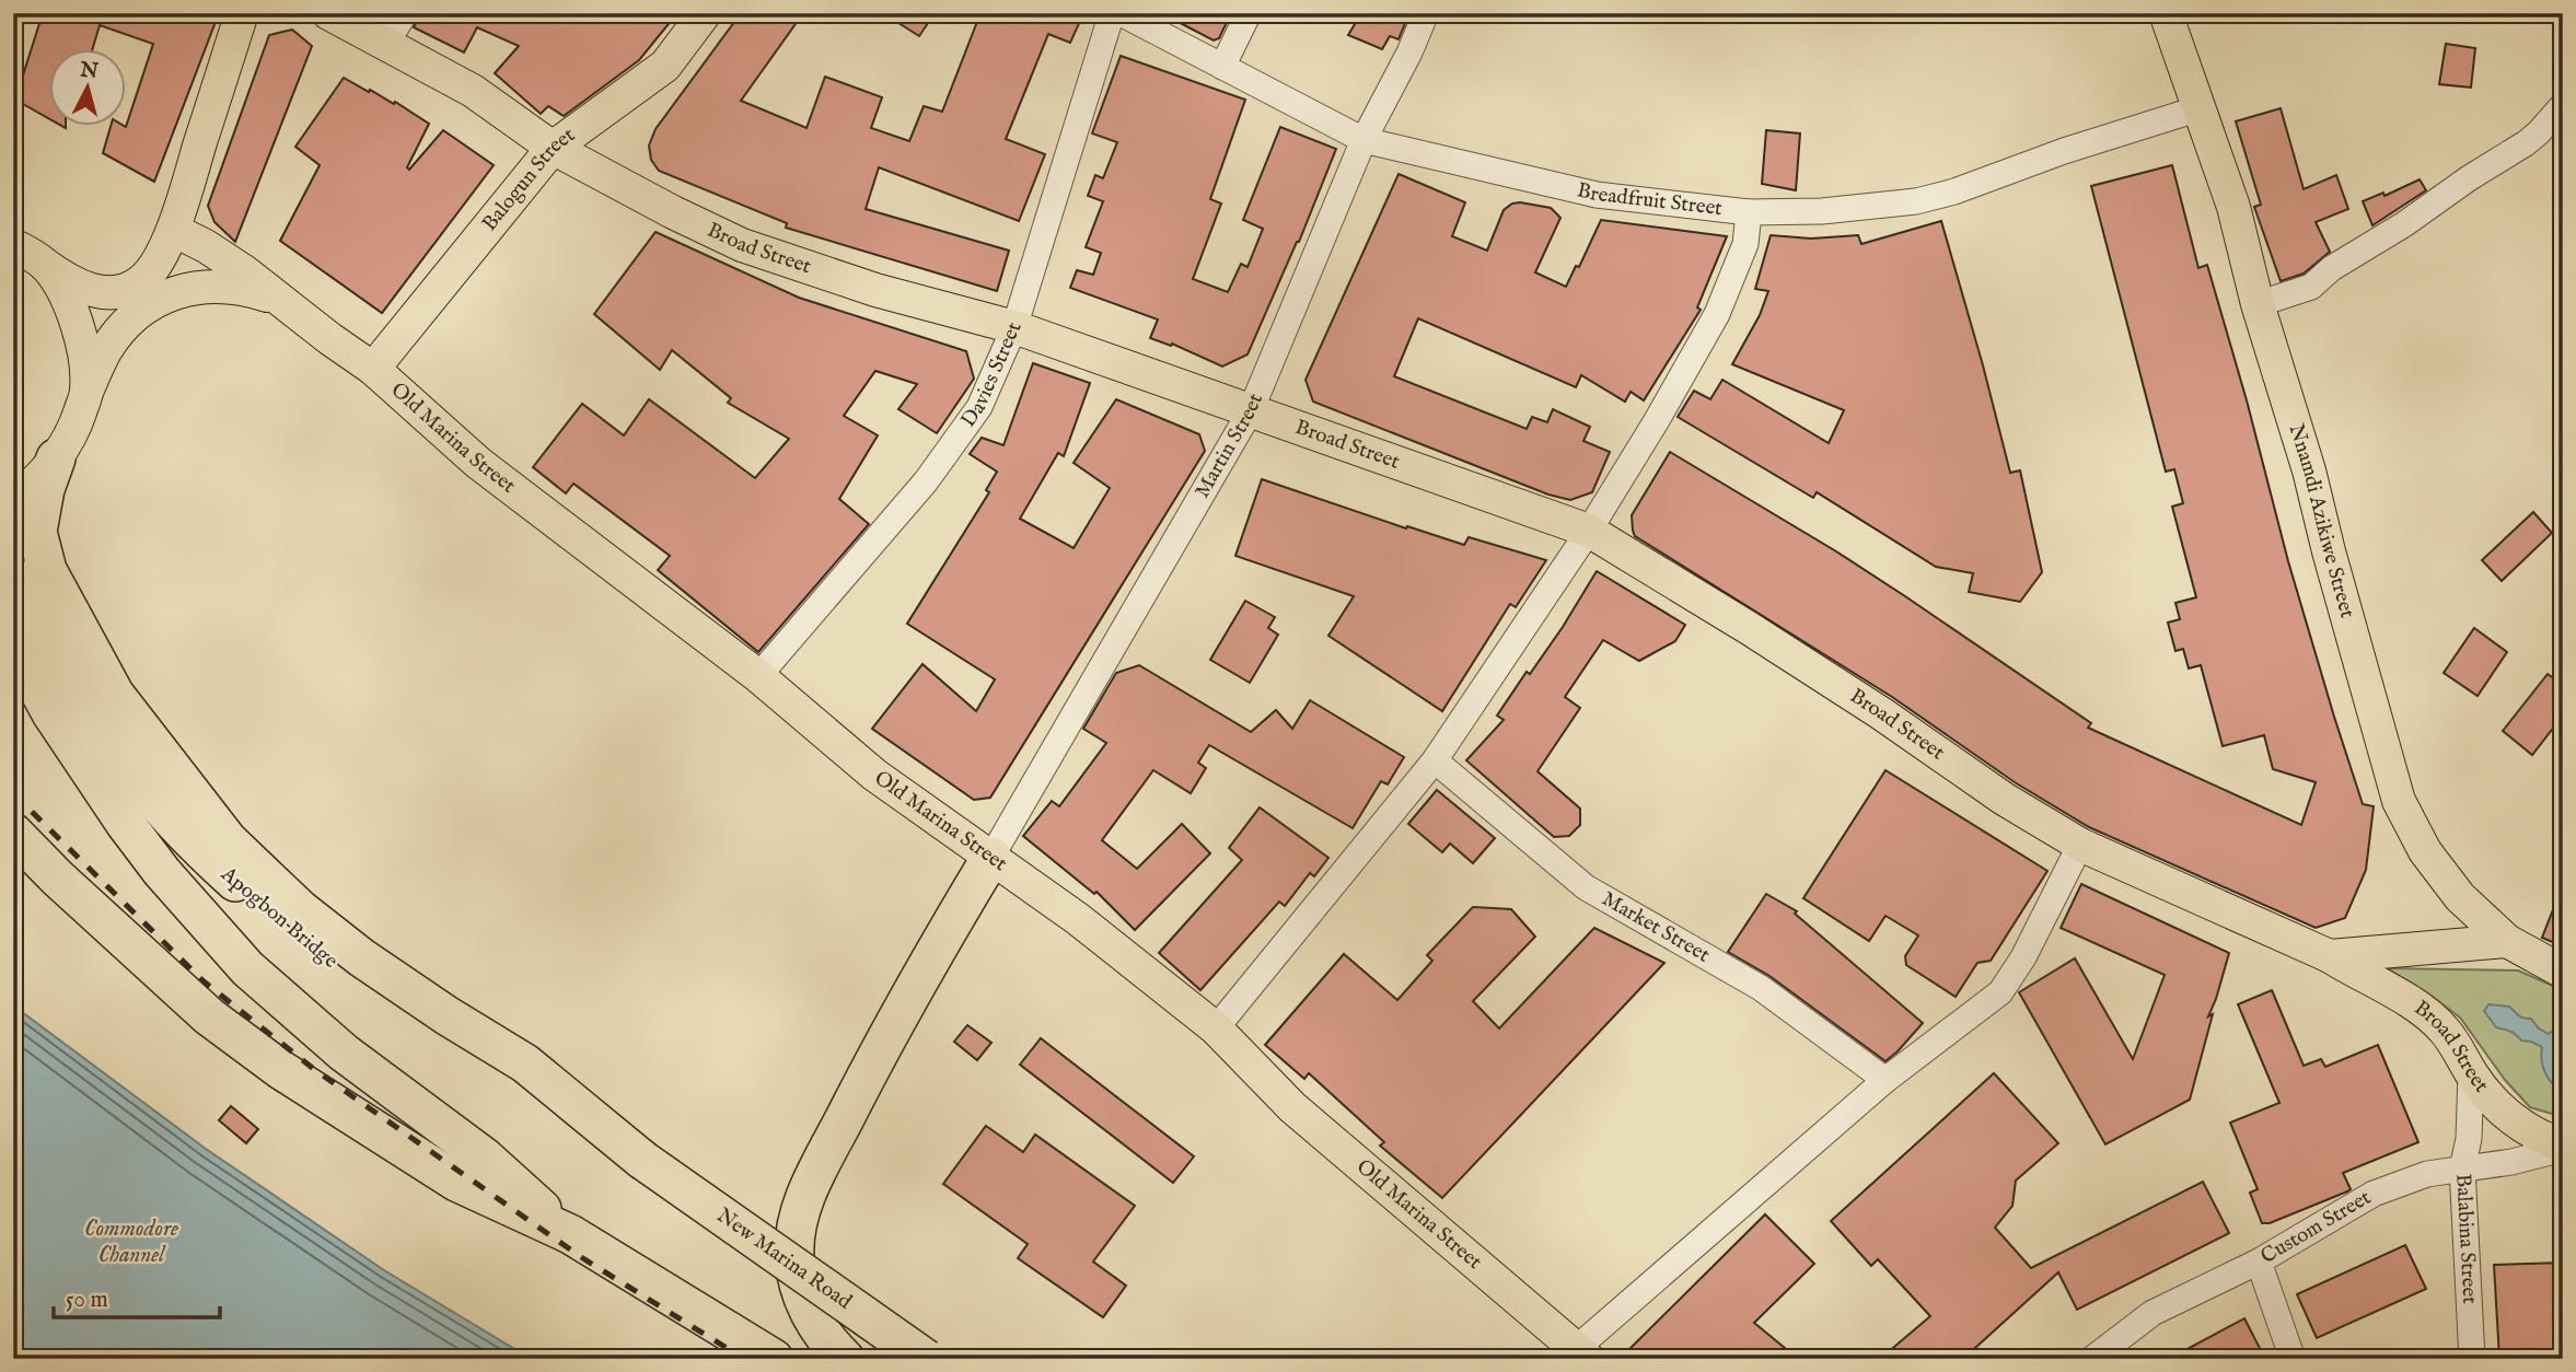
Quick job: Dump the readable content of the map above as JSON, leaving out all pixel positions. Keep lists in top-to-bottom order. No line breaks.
{"streets":{"highway":["Apogbon Bridge","New Marina Road"],"main road":["Balogun Street","Broad Street","Old Marina Street","Nnamdi Azikiwe Street"],"street":["Breadfruit Street","Davies Street","Martin Street","Market Street","Custom Street","Balabina Street"]},"crossings":[["Balogun Street","Broad Street"],["Balogun Street","Old Marina Street"],["Breadfruit Street","Martin Street"],["Breadfruit Street","Nnamdi Azikiwe Street"],["Broad Street","Davies Street"],["Broad Street","Martin Street"],["Broad Street","Nnamdi Azikiwe Street"],["Broad Street","Custom Street"],["Broad Street","Balabina Street"],["Davies Street","Old Marina Street"],["Old Marina Street","Martin Street"],["Apogbon Bridge","New Marina Road"],["Custom Street","Balabina Street"]],"water":["Commodore Channel"],"scale_bar":"50 m","north":"top"}
